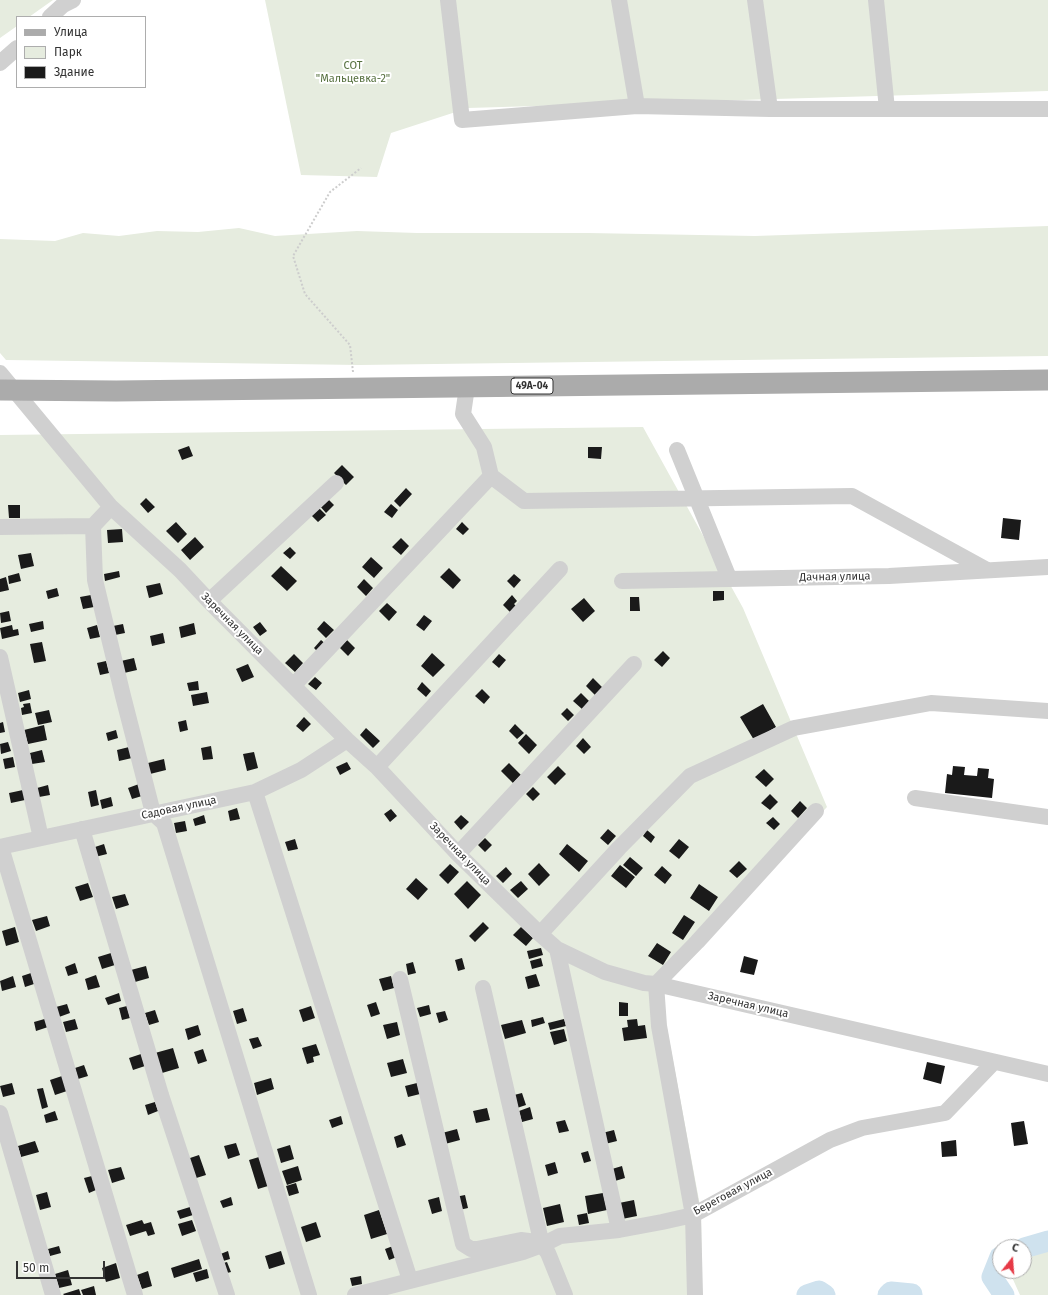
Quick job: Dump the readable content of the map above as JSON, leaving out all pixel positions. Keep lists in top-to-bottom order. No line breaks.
{"streets":{"main road":["49А-04"],"street":["Дачная улица","Заречная улица","Садовая улица","Береговая улица"]},"crossings":[["49А-04","Заречная улица"],["Заречная улица","Садовая улица"],["Заречная улица","Береговая улица"]],"parks":["СОТ \"Мальцевка-2\""],"legend":["Улица","Парк","Здание"],"scale_bar":"50 m","north":"top"}
